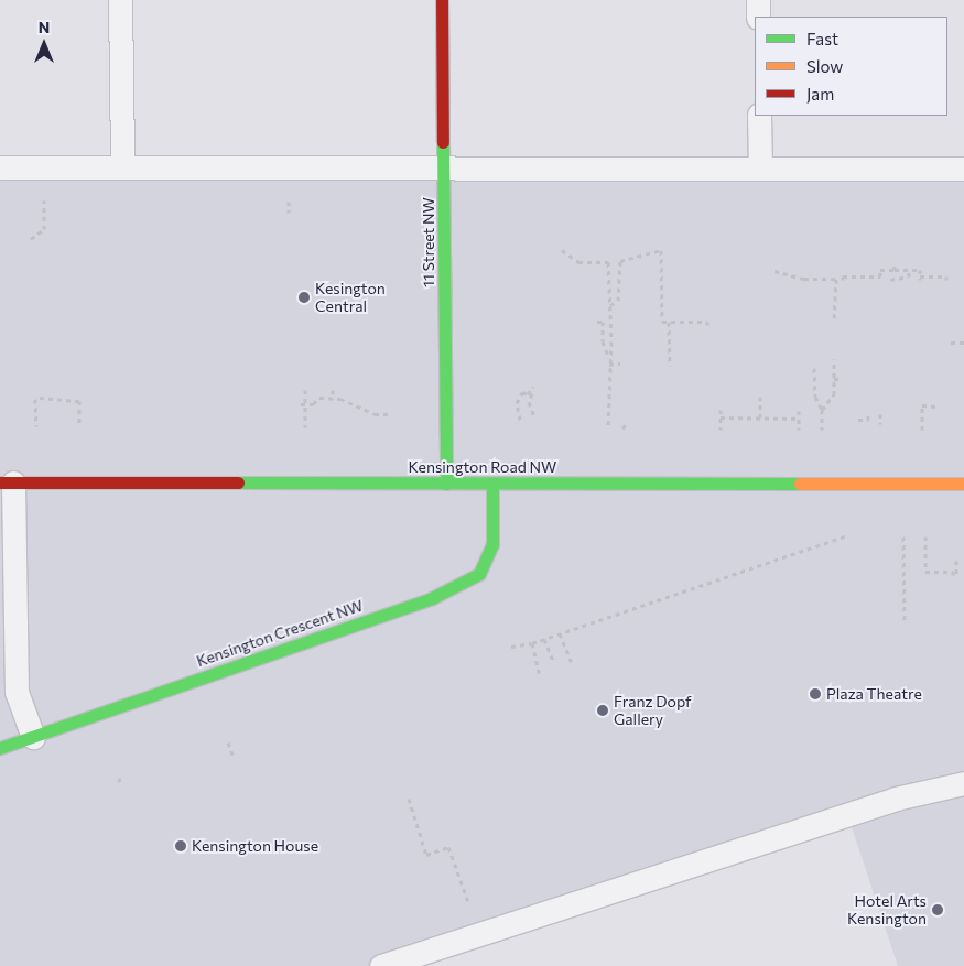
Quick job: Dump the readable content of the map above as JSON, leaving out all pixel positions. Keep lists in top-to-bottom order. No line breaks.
{"streets":{"street":["11 Street NW","Kensington Road NW","Kensington Crescent NW"]},"crossings":[["11 Street NW","Kensington Road NW"],["Kensington Road NW","Kensington Crescent NW"]],"places":["Kesington Central","Plaza Theatre","Franz Dopf Gallery","Kensington House","Hotel Arts Kensington"],"legend":["Fast","Slow","Jam"],"north":"top"}
